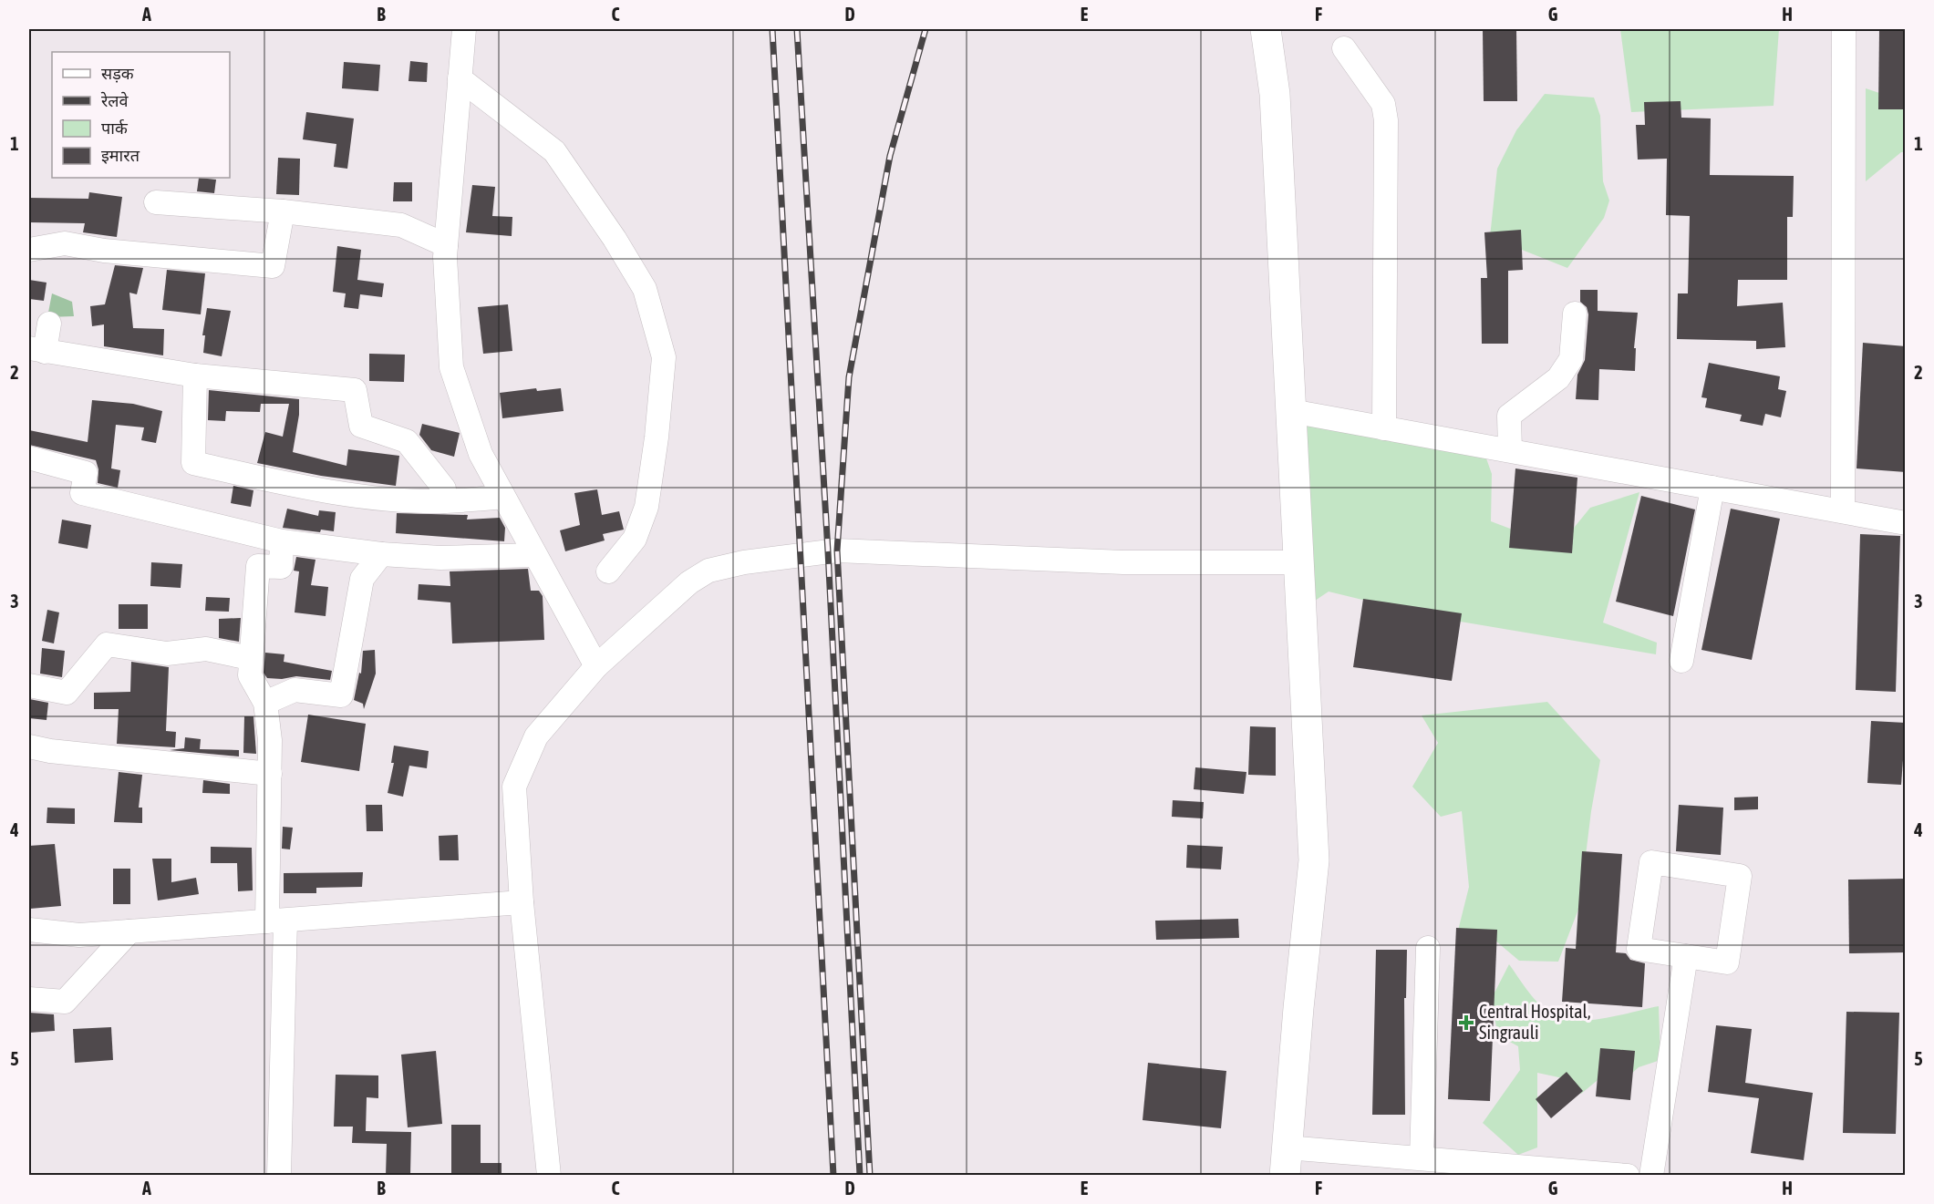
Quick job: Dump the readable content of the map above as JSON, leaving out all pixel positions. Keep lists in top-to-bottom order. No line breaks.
{"places":{"health":["Central Hospital, Singrauli"]},"legend":["सड़क","रेलवे","पार्क","इमारत"],"grid":{"columns":["A","B","C","D","E","F","G","H"],"rows":["1","2","3","4","5"]}}
